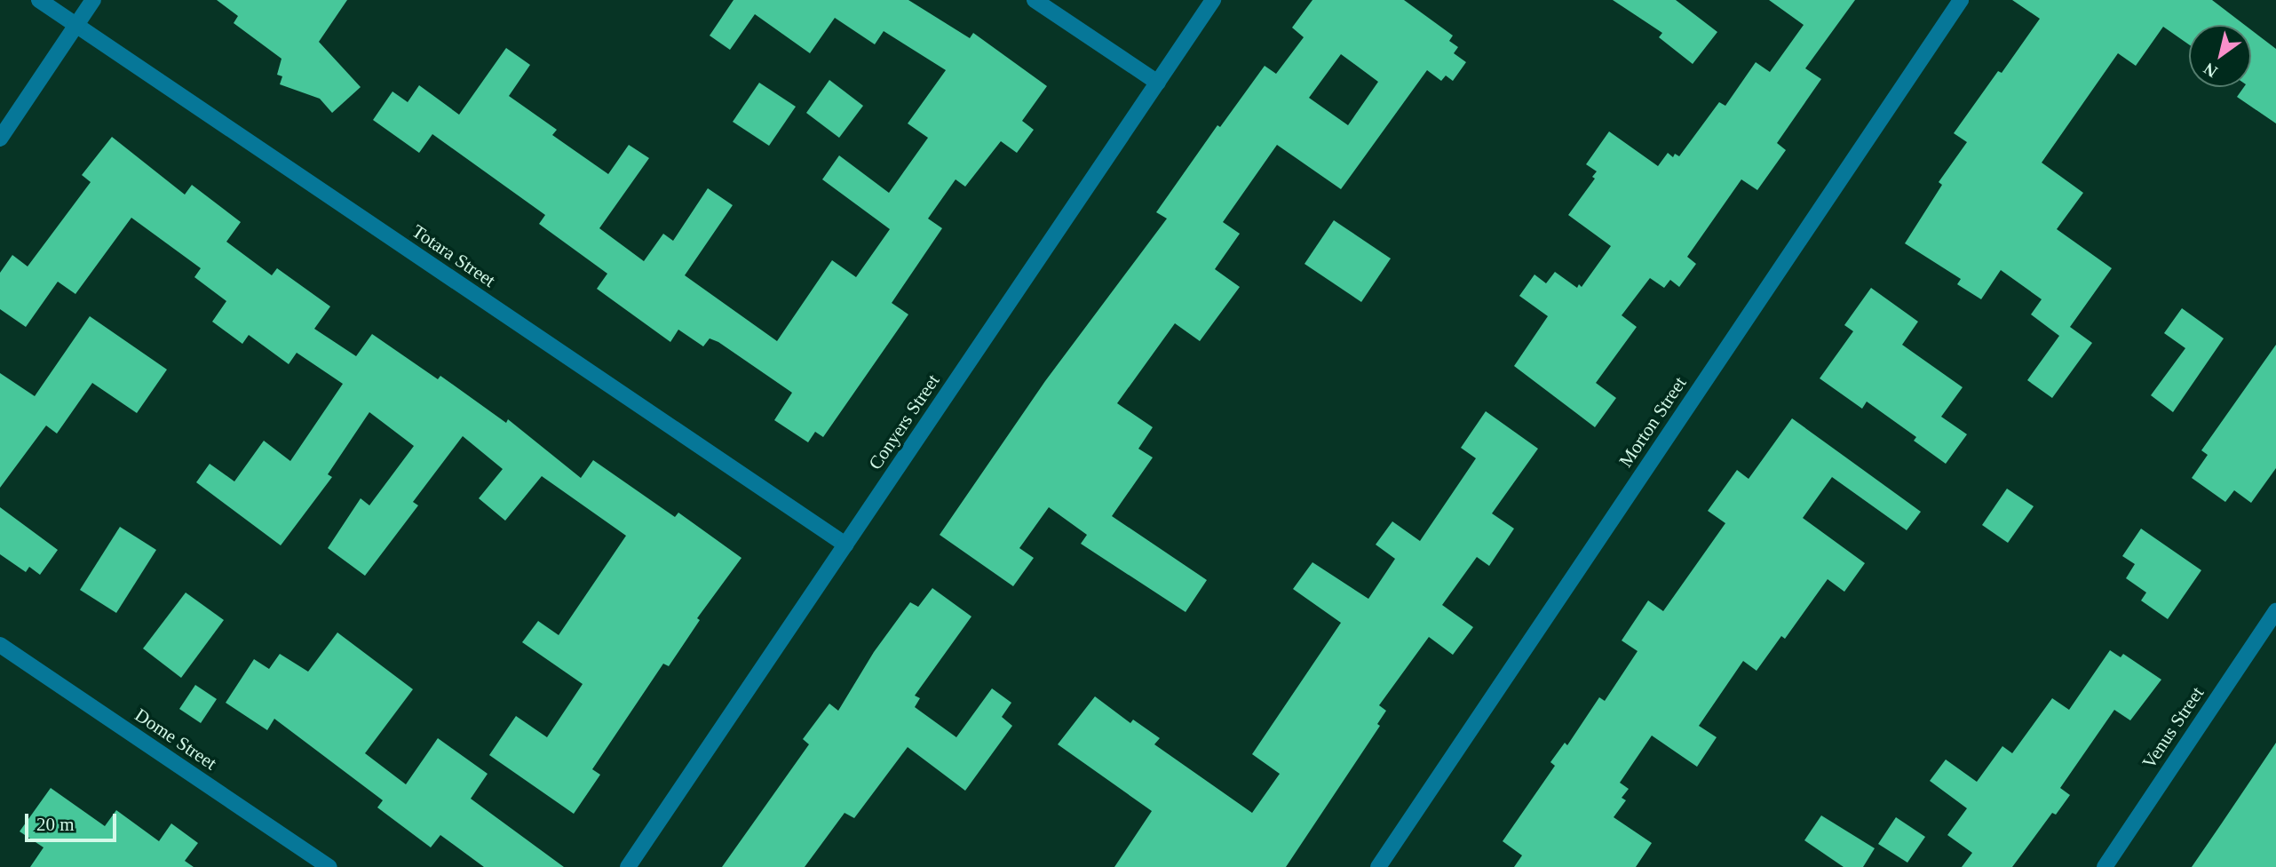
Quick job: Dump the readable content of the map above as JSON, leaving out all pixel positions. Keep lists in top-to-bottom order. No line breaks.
{"streets":{"street":["Totara Street","Conyers Street","Morton Street","Venus Street","Dome Street"]},"crossings":[["Totara Street","Conyers Street"]],"scale_bar":"20 m","north":"bottom left"}
